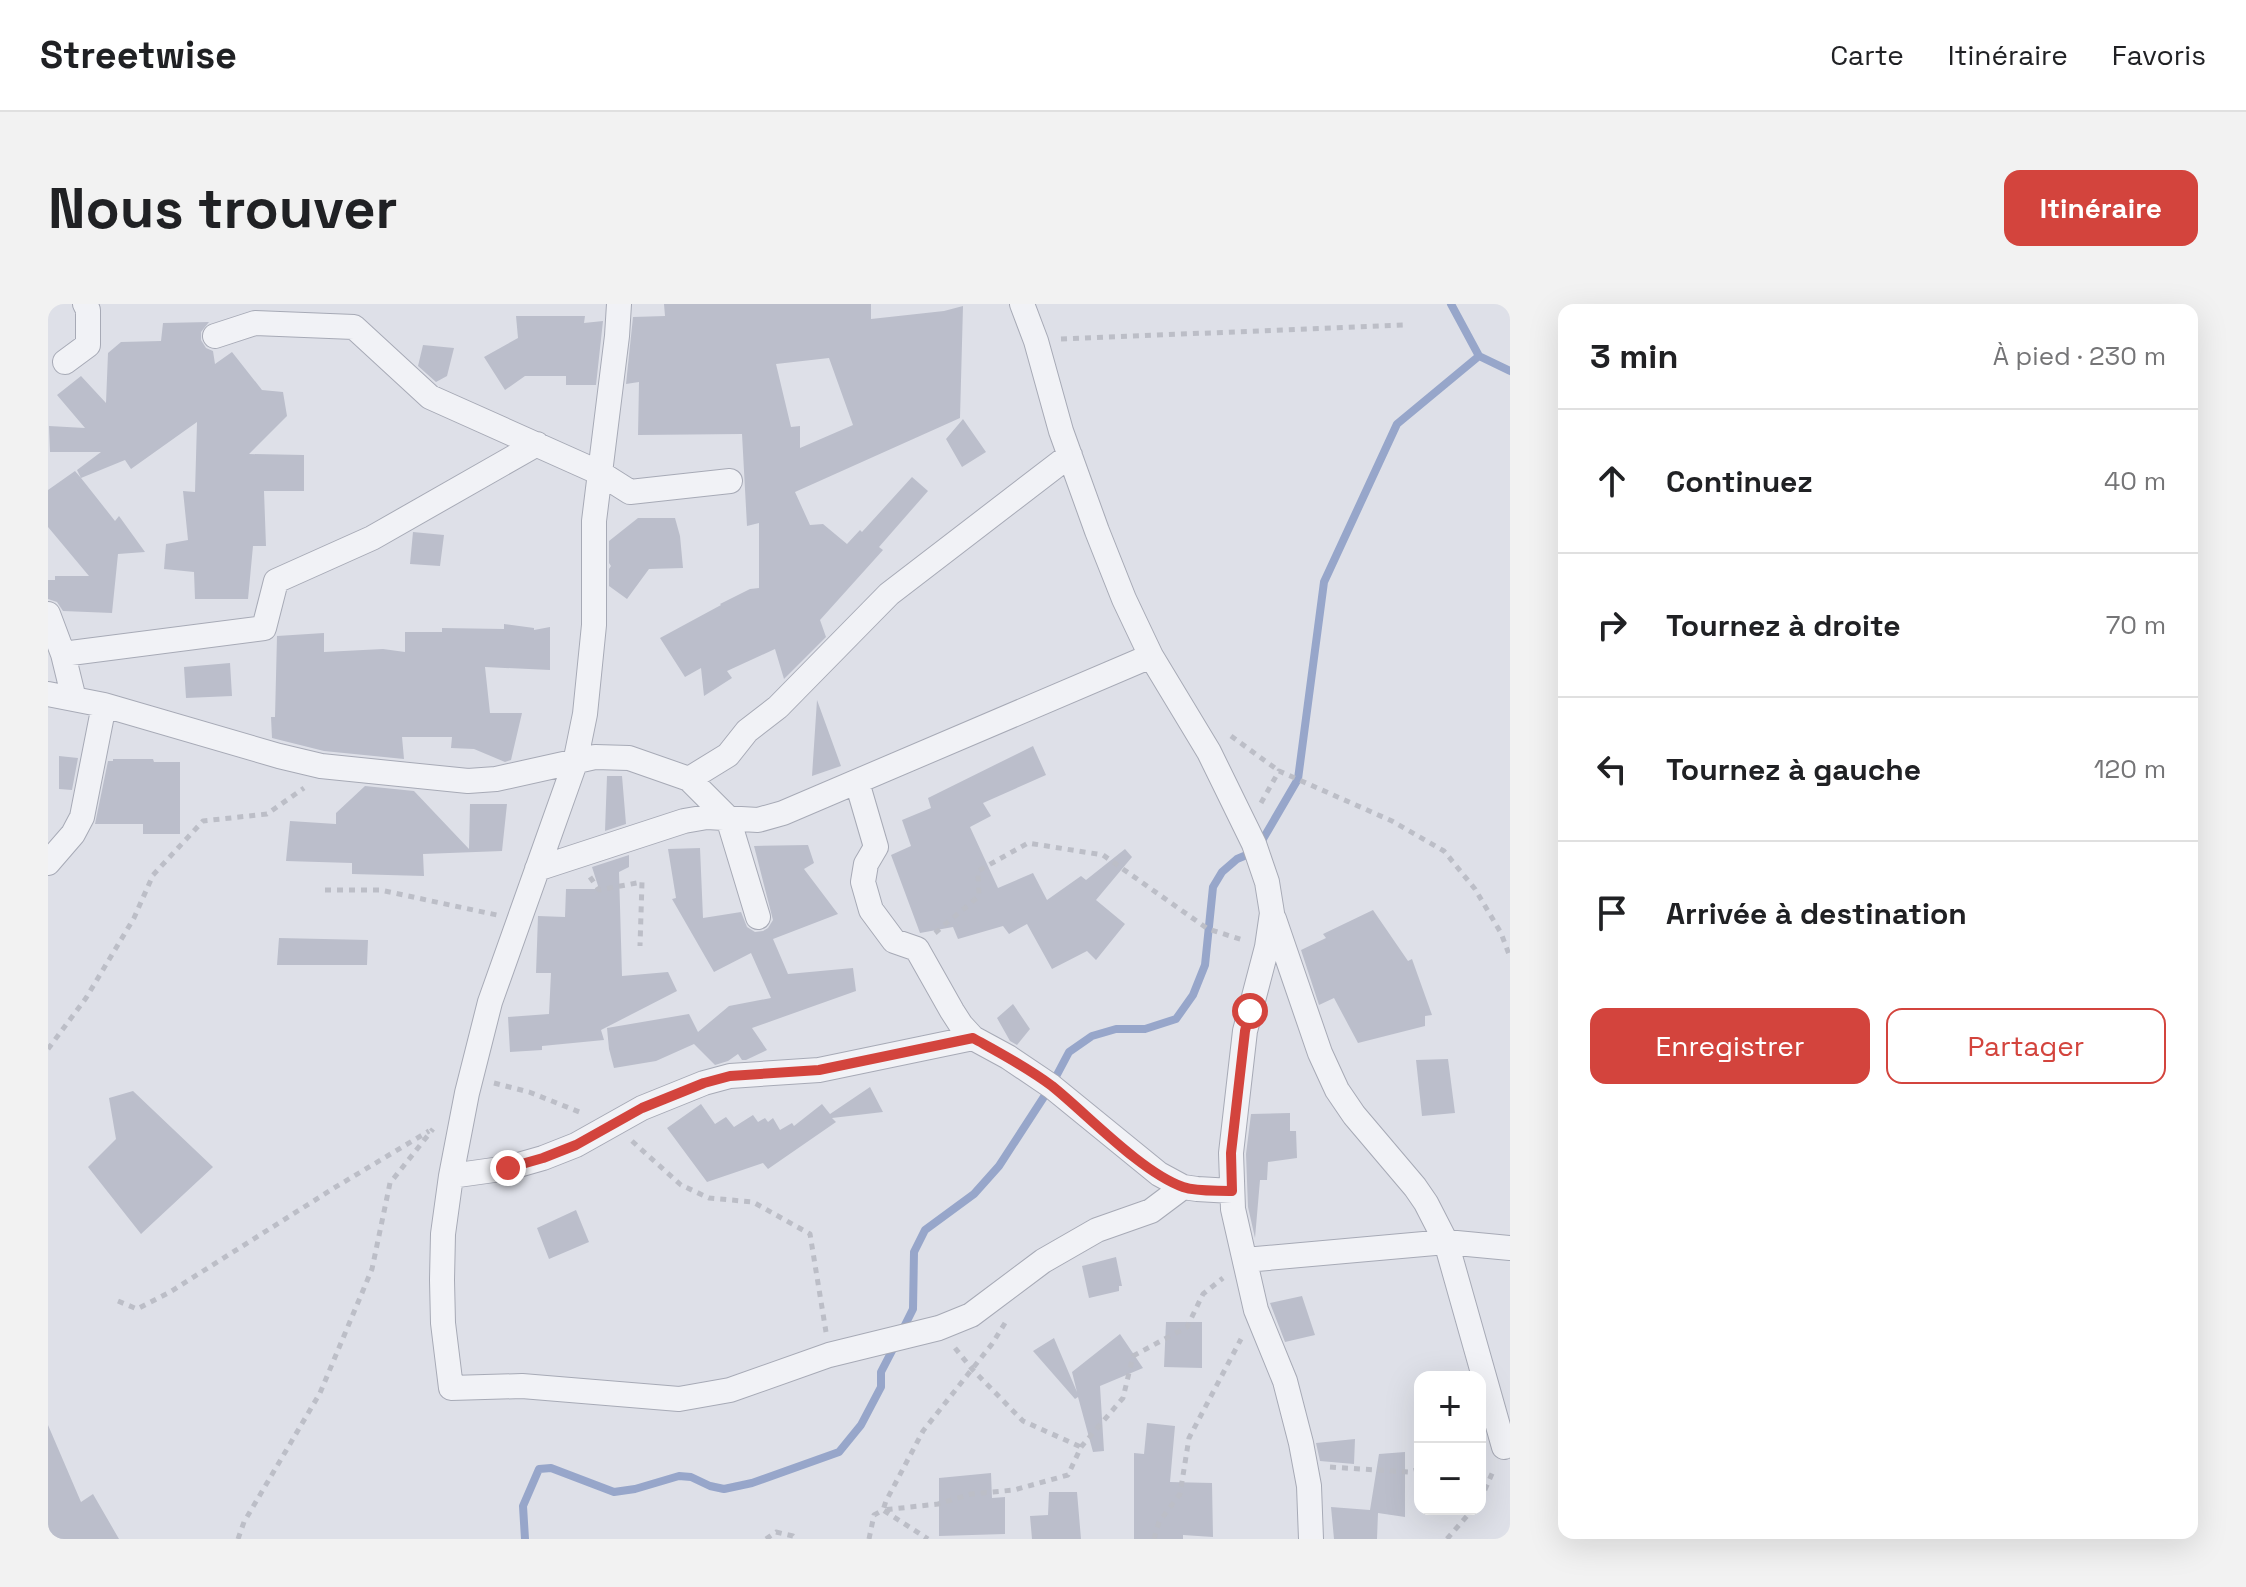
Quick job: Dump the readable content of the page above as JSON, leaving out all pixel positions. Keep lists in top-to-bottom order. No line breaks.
{"page":{"header":"Streetwise","nav":["Carte","Itinéraire","Favoris"],"buttons":["Itinéraire",["Enregistrer","Partager"]],"title":"Nous trouver","heading":["3 min","À pied · 230 m"],"list":[["Continuez","40 m"],["Tournez à droite","70 m"],["Tournez à gauche","120 m"],"Arrivée à destination"],"map_buttons":["+","−"]}}
